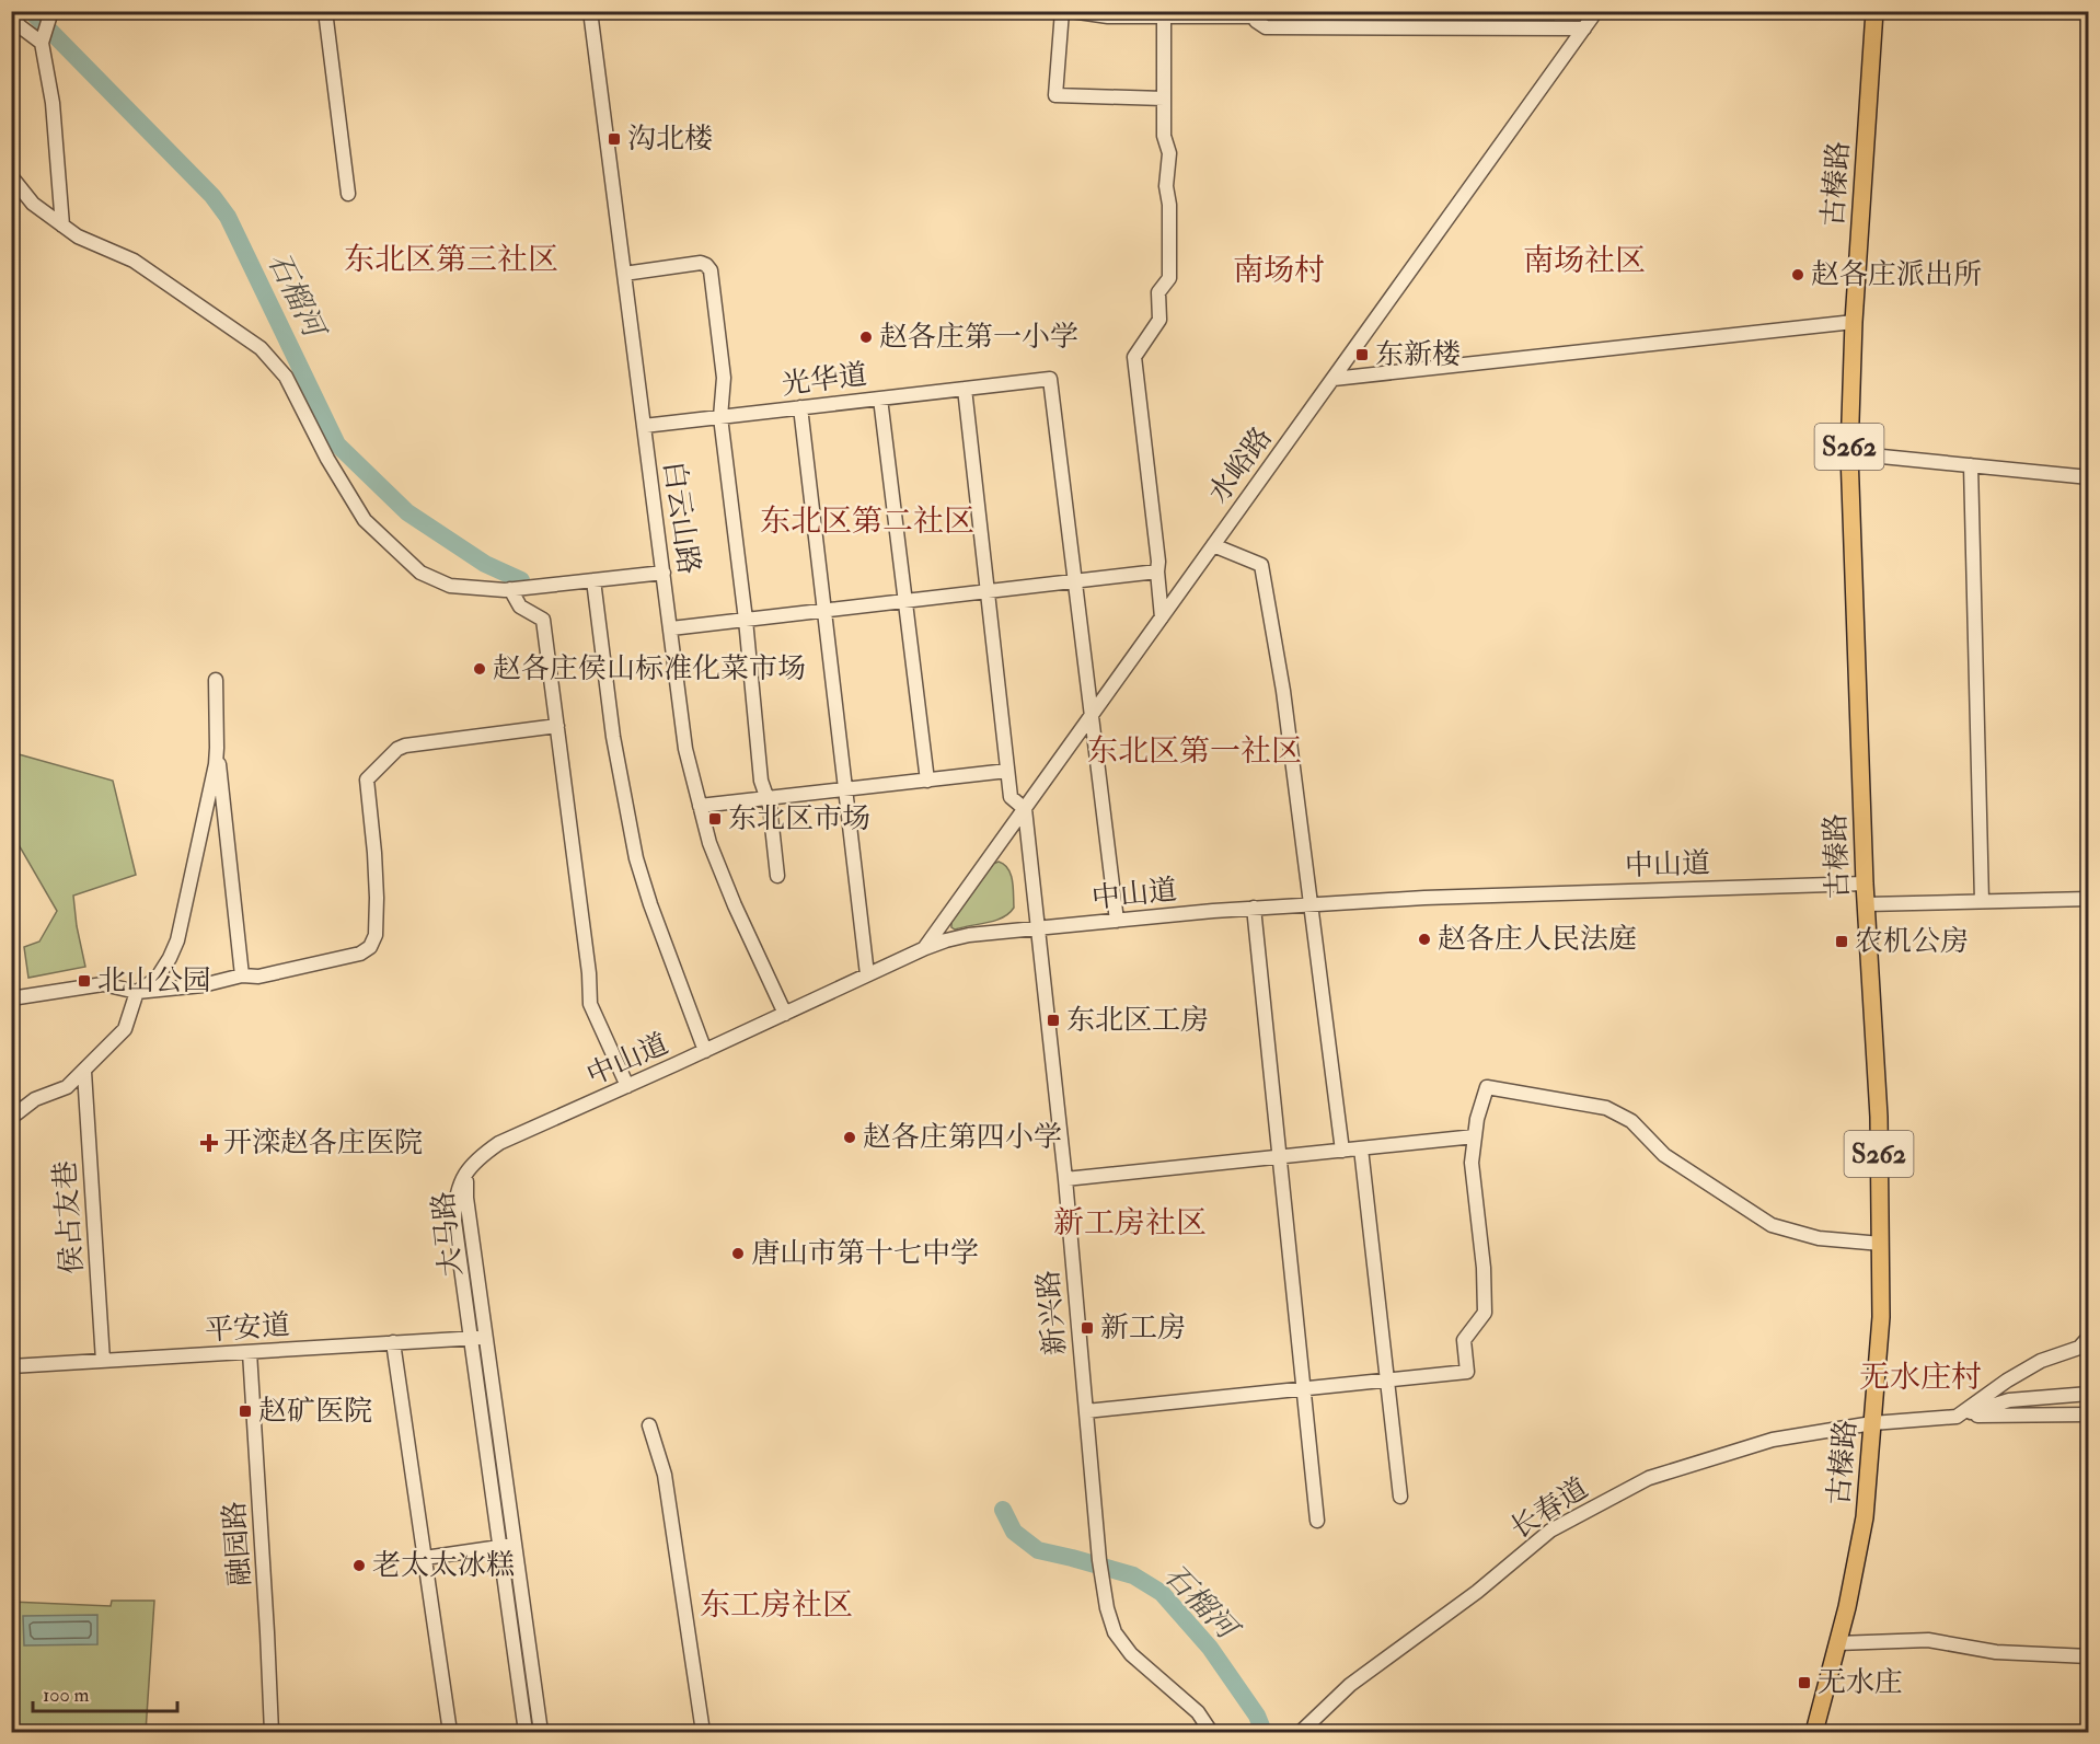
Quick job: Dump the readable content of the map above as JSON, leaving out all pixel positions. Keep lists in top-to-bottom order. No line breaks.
{"streets":{"main road":["古榛路","S262"],"street":["光华道","水峪路","白云山路","中山道","侯占友巷","大马路","新兴路","平安道","长春道","融园路"]},"crossings":[["古榛路","中山道"],["古榛路","长春道"],["光华道","白云山路"],["水峪路","中山道"],["水峪路","新兴路"],["白云山路","中山道"],["中山道","大马路"],["中山道","新兴路"],["侯占友巷","平安道"],["大马路","平安道"],["平安道","融园路"]],"districts":["东北区第三社区","南场社区","南场村","东北区第二社区","东北区第一社区","新工房社区","无水庄村","东工房社区"],"water":["石榴河"],"places":{"transit":["沟北楼","东新楼","东北区市场","农机公房","北山公园","东北区工房","新工房","赵矿医院","无水庄"],"other":["赵各庄派出所","赵各庄第一小学","赵各庄侯山标准化菜市场","赵各庄人民法庭","赵各庄第四小学","唐山市第十七中学","老太太冰糕"],"health":["开滦赵各庄医院"]},"scale_bar":"100 m"}
